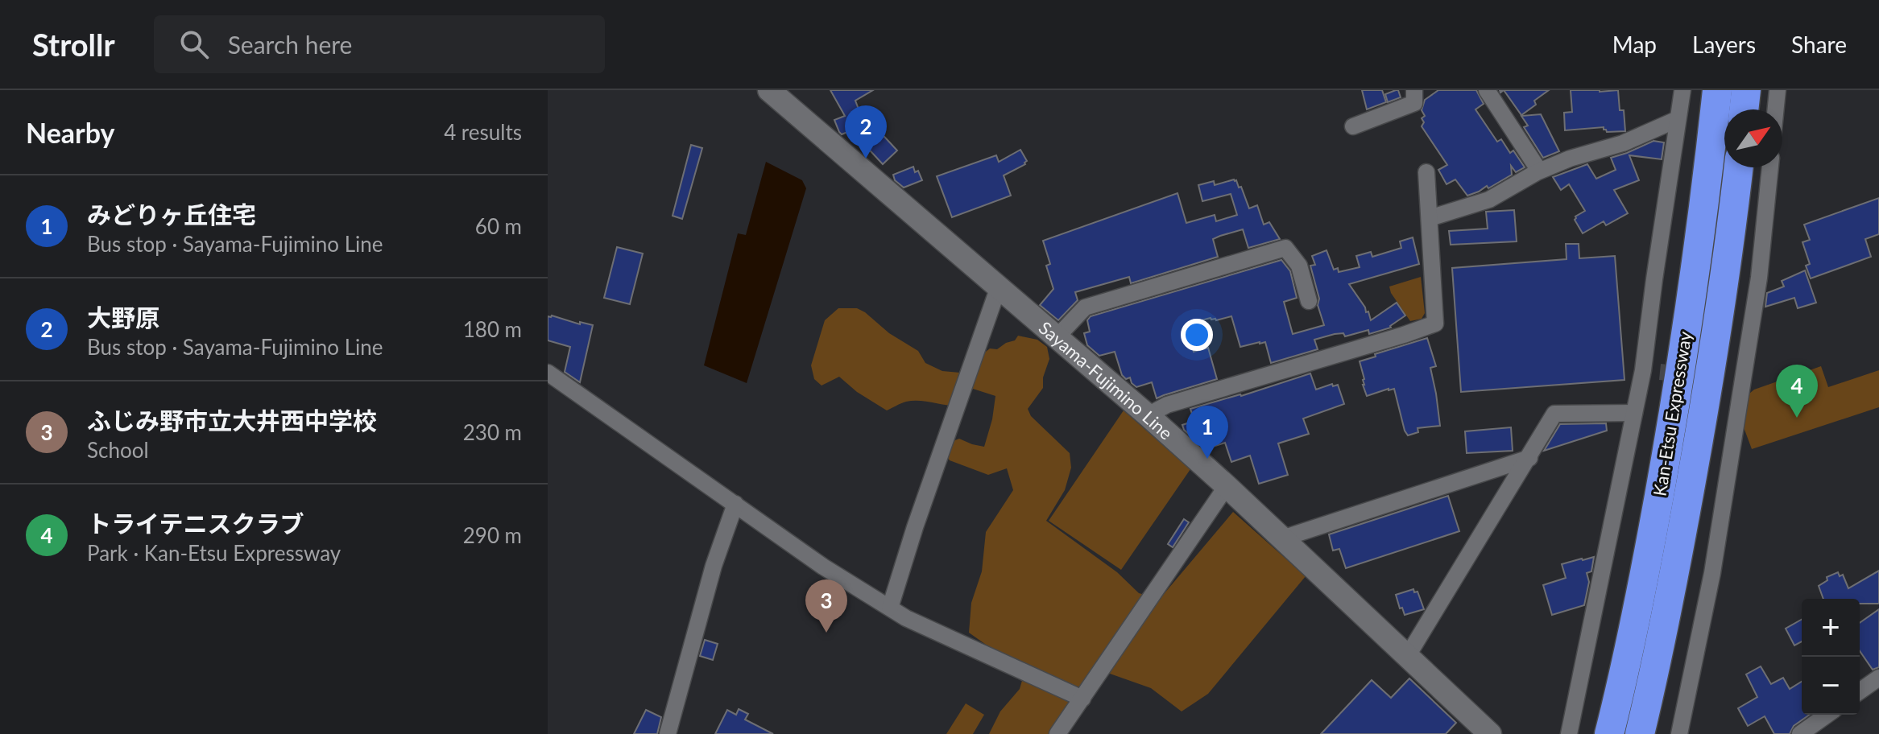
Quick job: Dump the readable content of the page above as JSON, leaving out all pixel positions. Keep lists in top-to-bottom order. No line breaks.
{"streets":{"highway":["Kan-Etsu Expressway"],"main road":["Sayama-Fujimino Line"]},"north":"top right","page":{"header":"Strollr","search":"Search here","nav":["Map","Layers","Share"],"heading":["Nearby","4 results"],"pins":["2","4","1","3"],"list":[{"mark":"1","name":"みどりヶ丘住宅","note":"Bus stop · Sayama-Fujimino Line","value":"60 m"},{"mark":"2","name":"大野原","note":"Bus stop · Sayama-Fujimino Line","value":"180 m"},{"mark":"3","name":"ふじみ野市立大井西中学校","note":"School","value":"230 m"},{"mark":"4","name":"トライテニスクラブ","note":"Park · Kan-Etsu Expressway","value":"290 m"}],"map_buttons":["+","−"]}}
